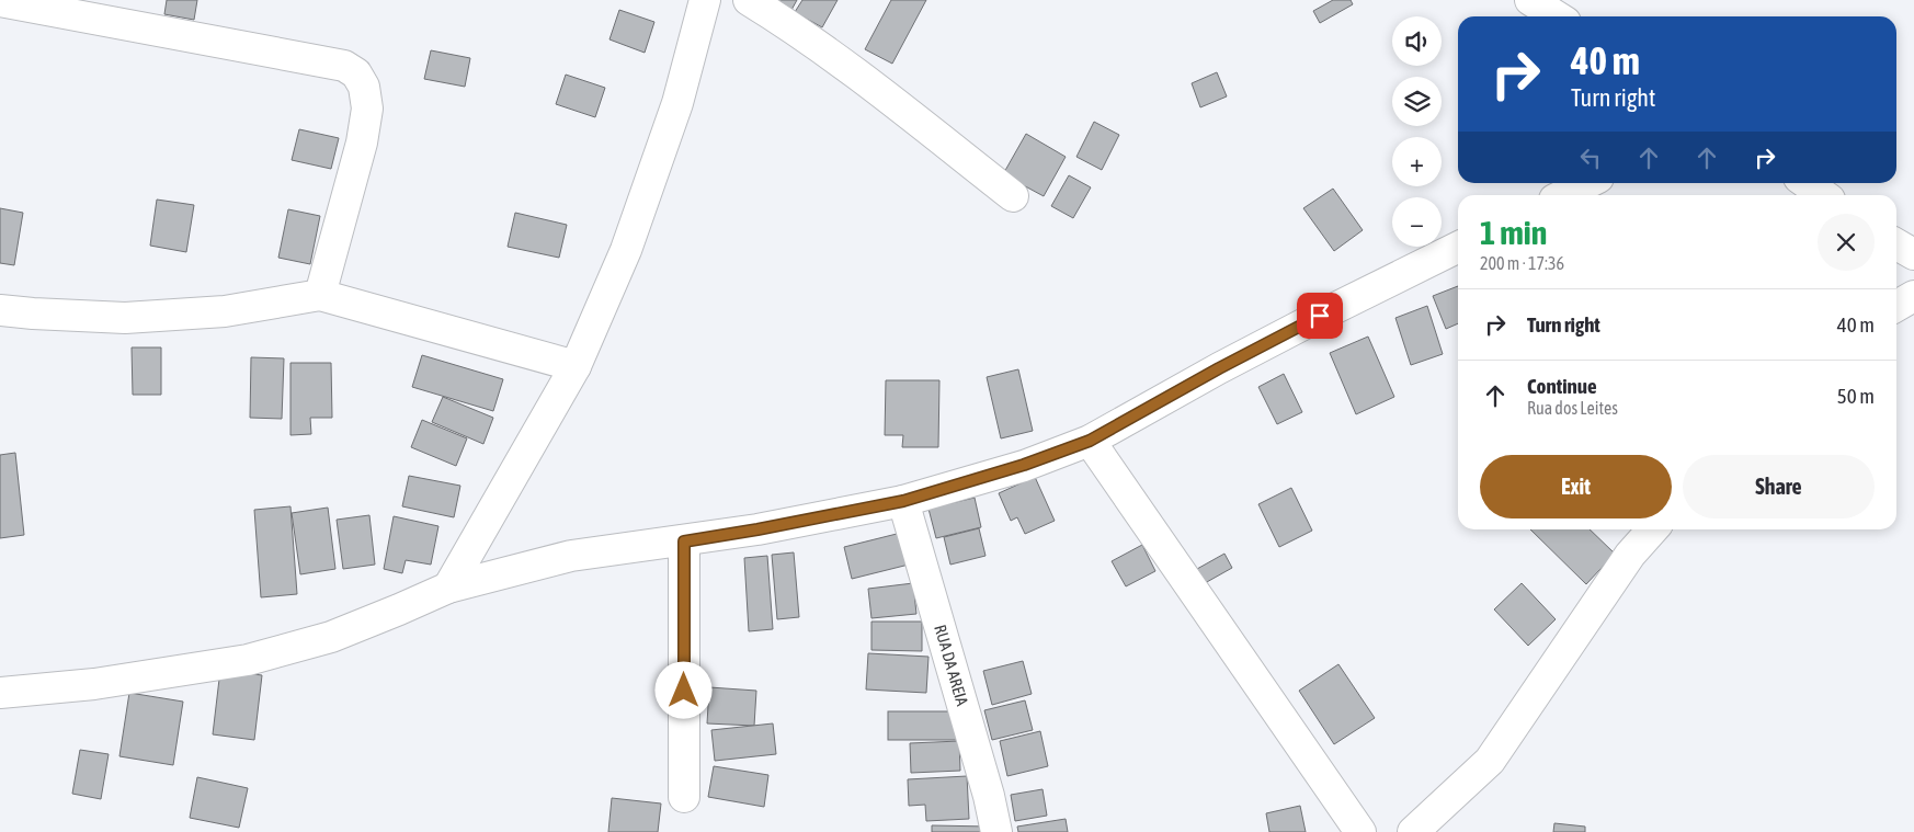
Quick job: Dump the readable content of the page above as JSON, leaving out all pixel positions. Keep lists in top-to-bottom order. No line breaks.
{"streets":{"street":["RUA DA AREIA"]},"page":{"map_buttons":["+","−"],"turn":["40 m","Turn right"],"heading":["1 min","200 m · 17:36"],"list":[{"name":"Turn right","value":"40 m"},{"name":"Continue","note":"Rua dos Leites","value":"50 m"}],"buttons":["Exit","Share"]}}
